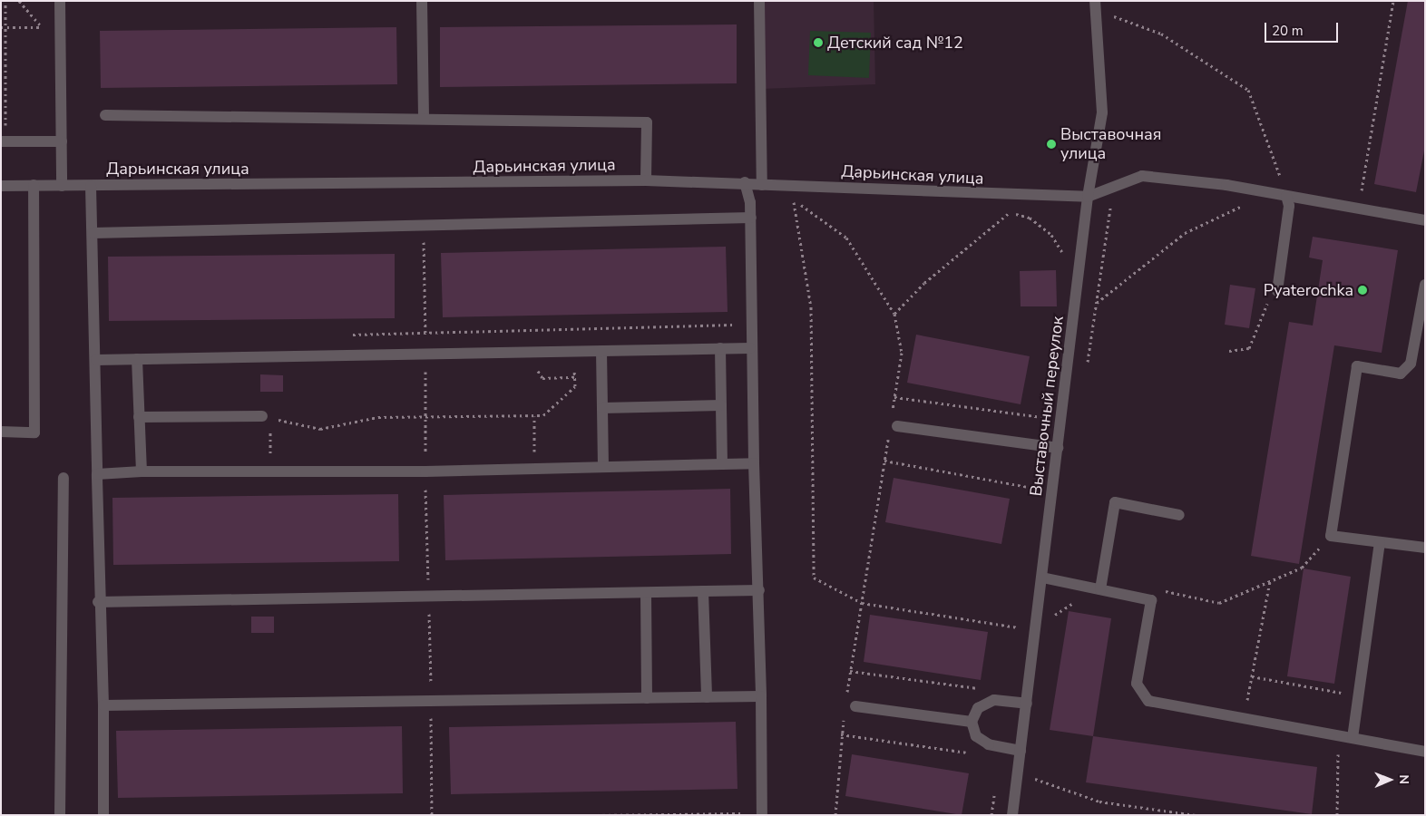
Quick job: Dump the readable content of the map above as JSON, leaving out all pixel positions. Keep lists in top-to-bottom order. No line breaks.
{"streets":{"street":["Дарьинская улица","Выставочный переулок"]},"crossings":[["Дарьинская улица","Выставочный переулок"]],"places":["Детский сад №12","Выставочная улица","Pyaterochka"],"scale_bar":"20 m","north":"right"}
